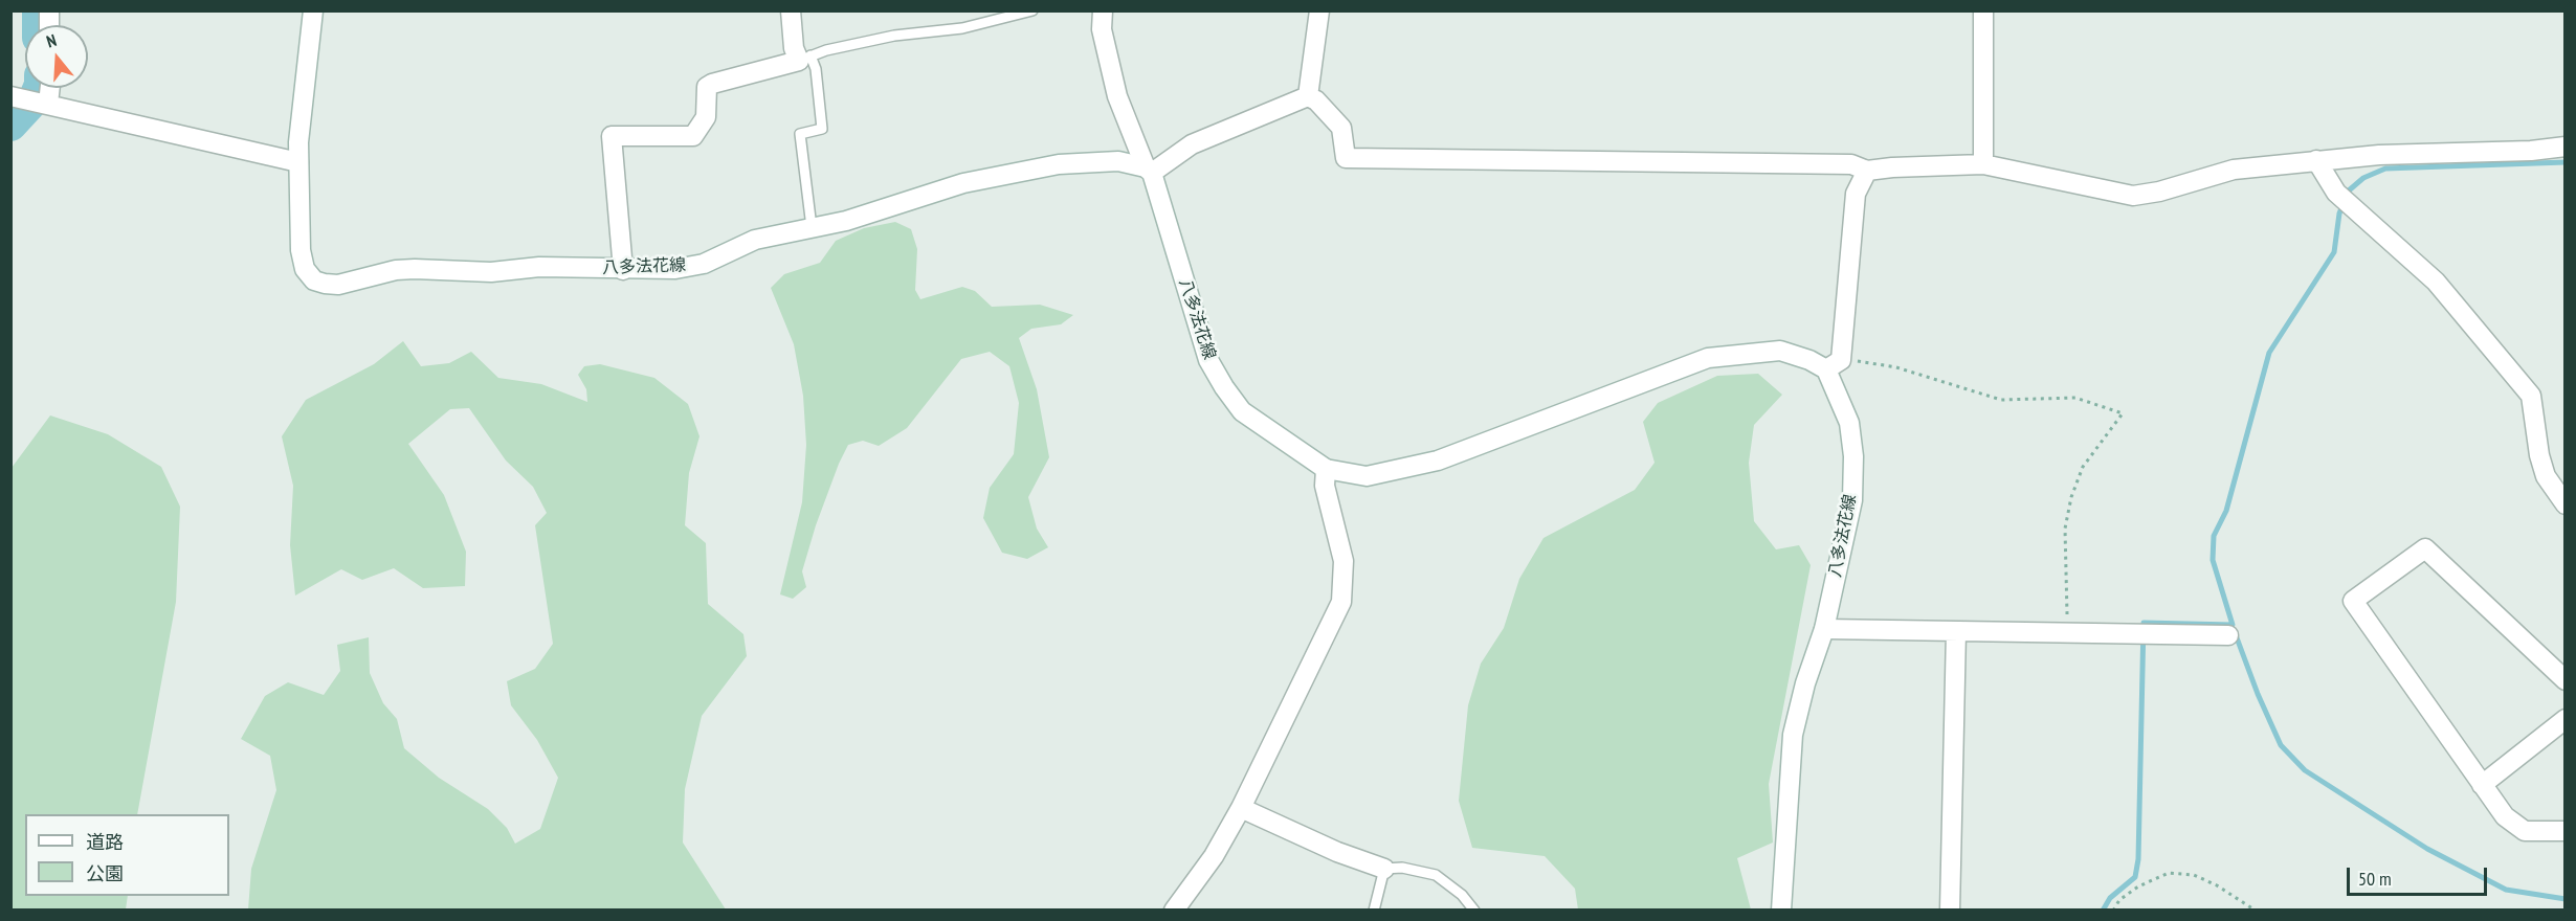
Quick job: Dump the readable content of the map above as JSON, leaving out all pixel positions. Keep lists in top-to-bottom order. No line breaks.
{"streets":{"street":["八多法花線"]},"legend":["道路","公園"],"scale_bar":"50 m","north":"top"}
